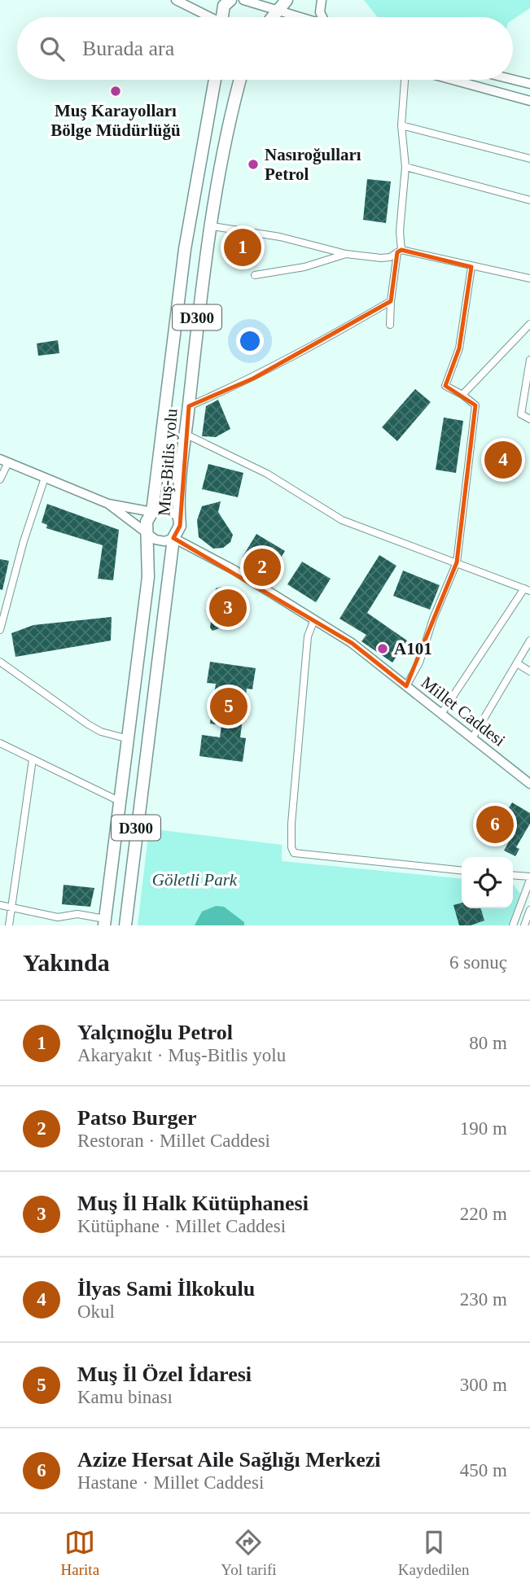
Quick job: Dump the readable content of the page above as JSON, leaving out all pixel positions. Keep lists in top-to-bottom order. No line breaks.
{"streets":{"highway":["D300","Muş-Bitlis yolu"],"street":["Millet Caddesi"]},"crossings":[["Muş-Bitlis yolu","Millet Caddesi"]],"parks":["Göletli Park"],"places":["Muş Karayolları Bölge Müdürlüğü","Nasıroğulları Petrol","A101"],"page":{"search":"Burada ara","pins":["1","4","2","3","5","6"],"heading":["Yakında","6 sonuç"],"list":[{"mark":"1","name":"Yalçınoğlu Petrol","note":"Akaryakıt · Muş-Bitlis yolu","value":"80 m"},{"mark":"2","name":"Patso Burger","note":"Restoran · Millet Caddesi","value":"190 m"},{"mark":"3","name":"Muş İl Halk Kütüphanesi","note":"Kütüphane · Millet Caddesi","value":"220 m"},{"mark":"4","name":"İlyas Sami İlkokulu","note":"Okul","value":"230 m"},{"mark":"5","name":"Muş İl Özel İdaresi","note":"Kamu binası","value":"300 m"},{"mark":"6","name":"Azize Hersat Aile Sağlığı Merkezi","note":"Hastane · Millet Caddesi","value":"450 m"}],"nav":["Harita","Yol tarifi","Kaydedilen"]}}
